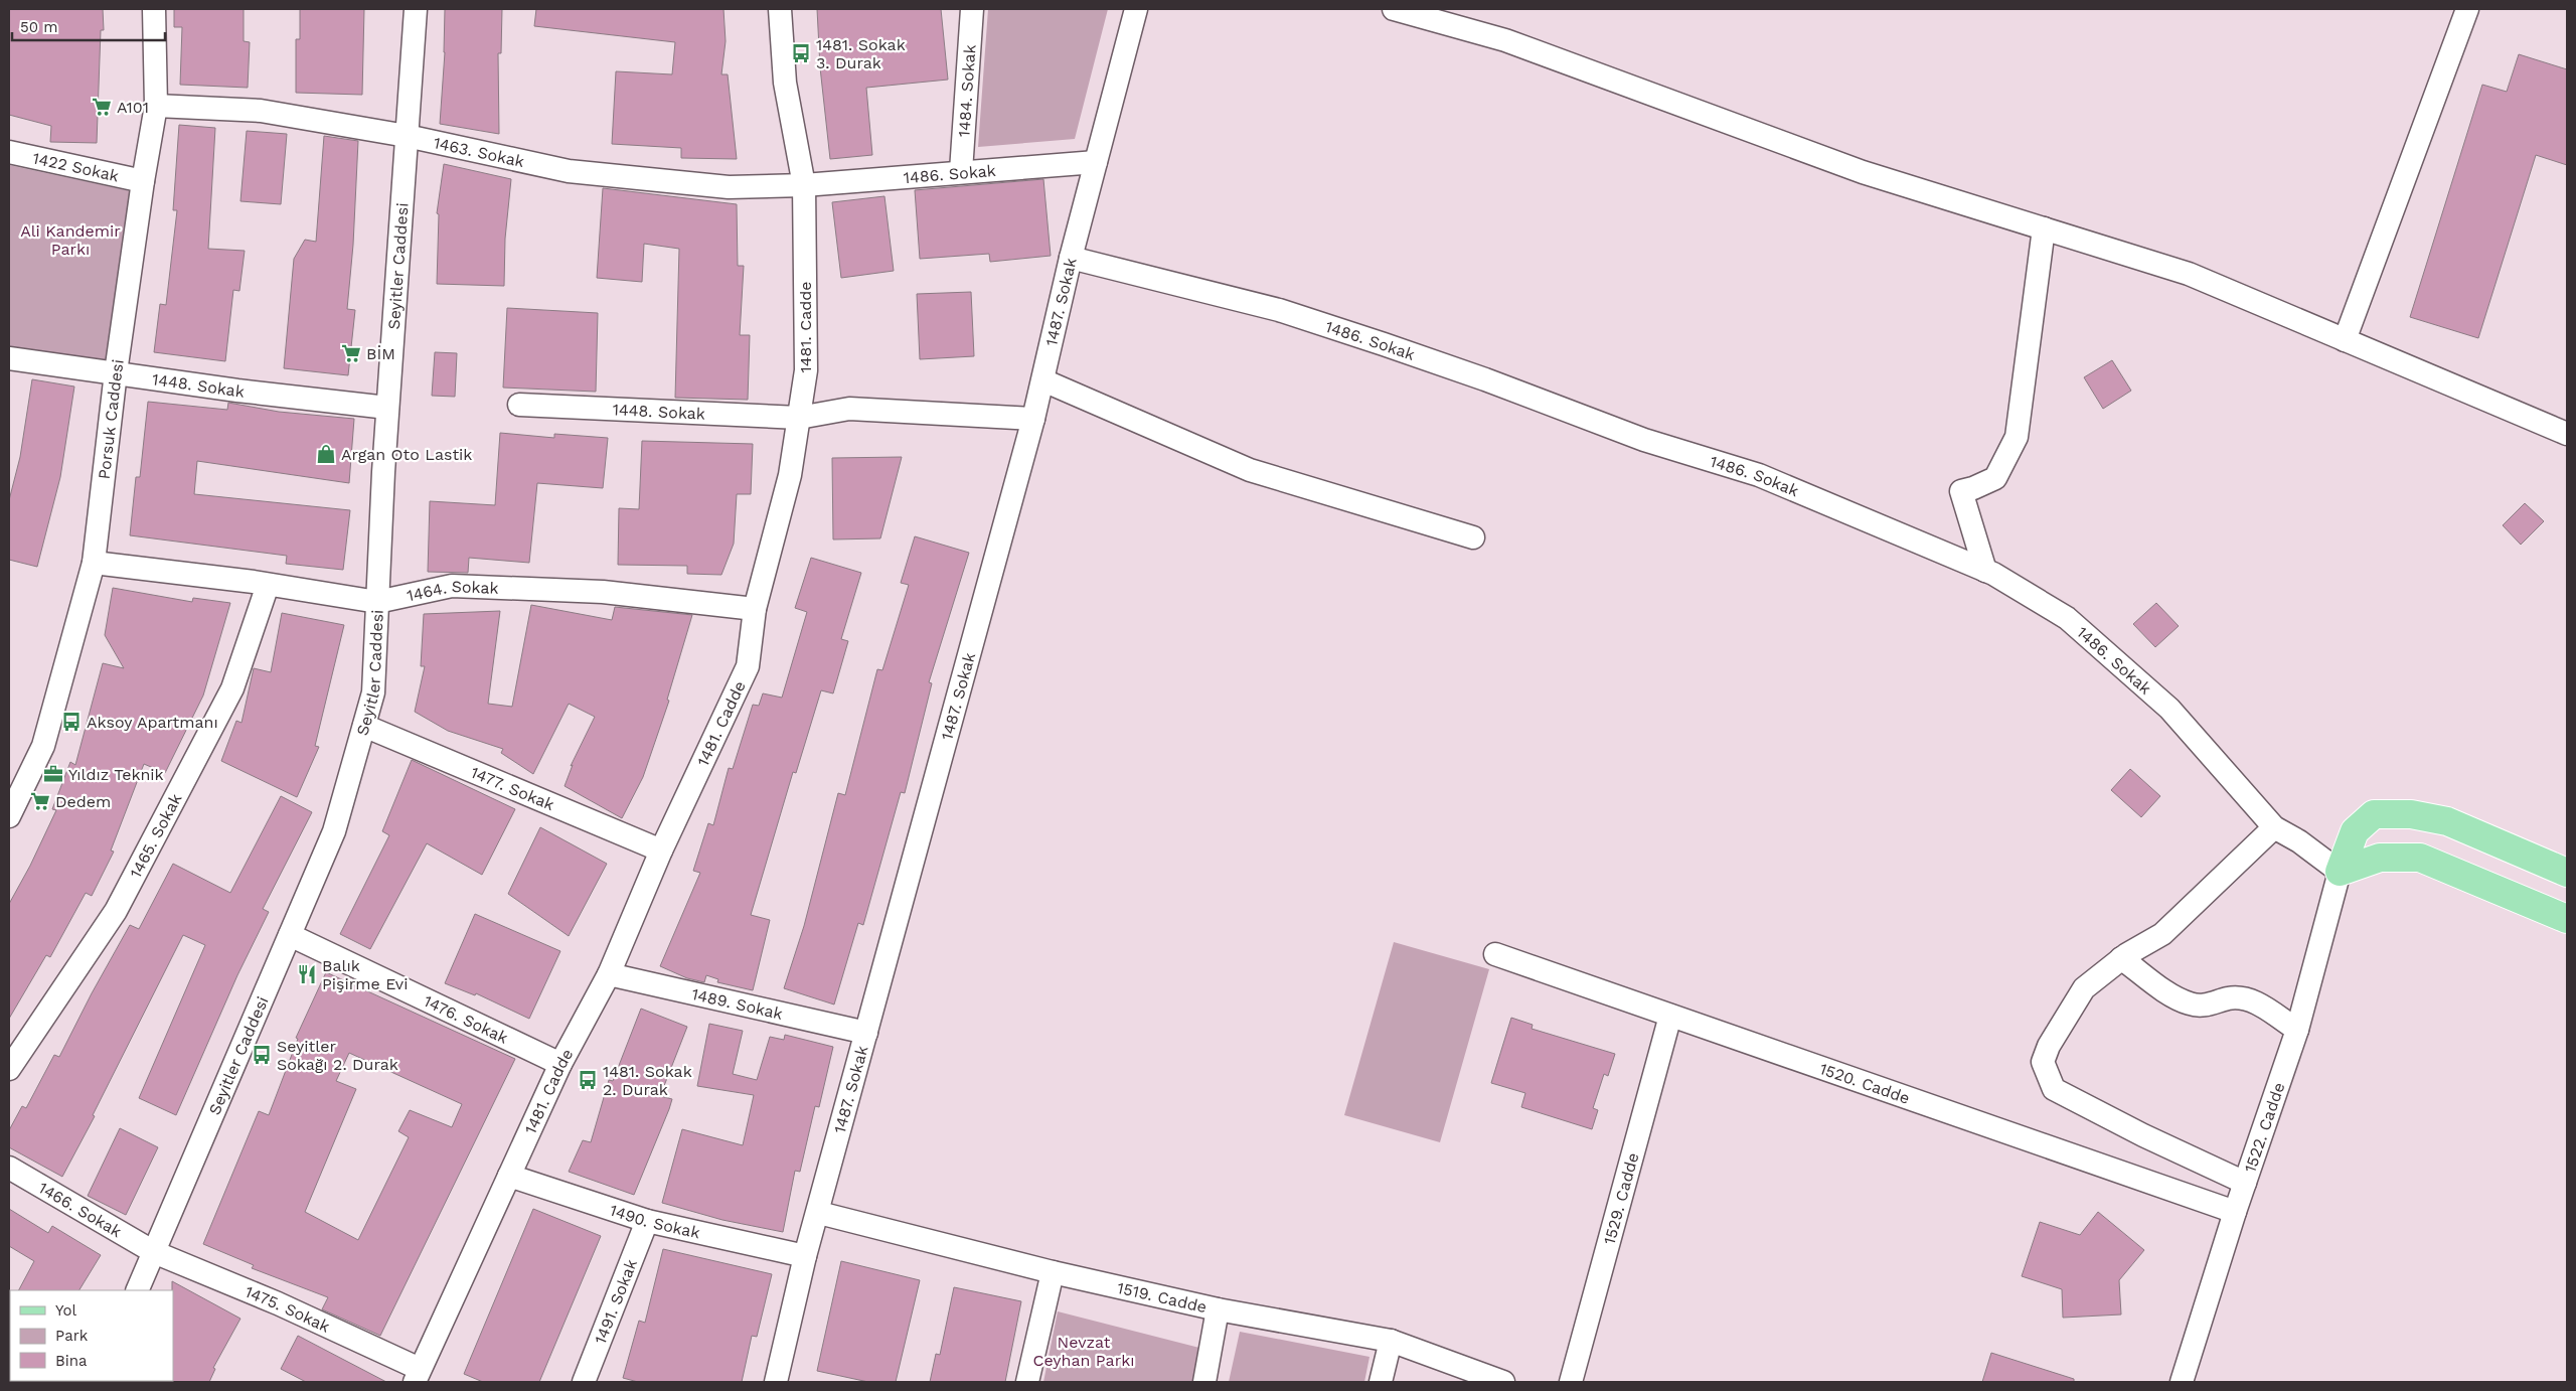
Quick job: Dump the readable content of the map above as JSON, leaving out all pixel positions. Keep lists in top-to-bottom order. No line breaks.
{"streets":{"street":["1484. Sokak","1463. Sokak","1422 Sokak","1486. Sokak","Seyitler Caddesi","1487. Sokak","1481. Cadde","1448. Sokak","Porsuk Caddesi","1464. Sokak","1477. Sokak","1465. Sokak","1489. Sokak","1476. Sokak","1520. Cadde","1522. Cadde","1529. Cadde","1466. Sokak","1490. Sokak","1519. Cadde","1491. Sokak","1475. Sokak"]},"crossings":[["1484. Sokak","1486. Sokak"],["1463. Sokak","1486. Sokak"],["1463. Sokak","Seyitler Caddesi"],["1463. Sokak","1481. Cadde"],["1463. Sokak","Porsuk Caddesi"],["1422 Sokak","Porsuk Caddesi"],["1486. Sokak","1487. Sokak"],["1486. Sokak","1481. Cadde"],["1486. Sokak","1522. Cadde"],["Seyitler Caddesi","1448. Sokak"],["Seyitler Caddesi","1464. Sokak"],["Seyitler Caddesi","1477. Sokak"],["Seyitler Caddesi","1476. Sokak"],["Seyitler Caddesi","1466. Sokak"],["Seyitler Caddesi","1475. Sokak"],["1487. Sokak","1448. Sokak"],["1487. Sokak","1489. Sokak"],["1487. Sokak","1490. Sokak"],["1487. Sokak","1519. Cadde"],["1481. Cadde","1448. Sokak"],["1481. Cadde","1464. Sokak"],["1481. Cadde","1477. Sokak"],["1481. Cadde","1489. Sokak"],["1481. Cadde","1476. Sokak"],["1481. Cadde","1490. Sokak"],["1481. Cadde","1475. Sokak"],["1448. Sokak","Porsuk Caddesi"],["Porsuk Caddesi","1464. Sokak"],["1464. Sokak","1465. Sokak"],["1520. Cadde","1522. Cadde"],["1520. Cadde","1529. Cadde"],["1466. Sokak","1475. Sokak"],["1490. Sokak","1491. Sokak"]],"parks":["Ali Kandemir Parkı","Nevzat Ceyhan Parkı"],"places":{"bus stop":["1481. Sokak 3. Durak","Aksoy Apartmanı","Seyitler Sokağı 2. Durak","1481. Sokak 2. Durak"],"supermarket":["A101","BİM","Dedem"],"shop":["Argan Oto Lastik"],"office":["Yıldız Teknik"],"restaurant":["Balık Pişirme Evi"]},"legend":["Yol","Park","Bina"],"scale_bar":"50 m"}
